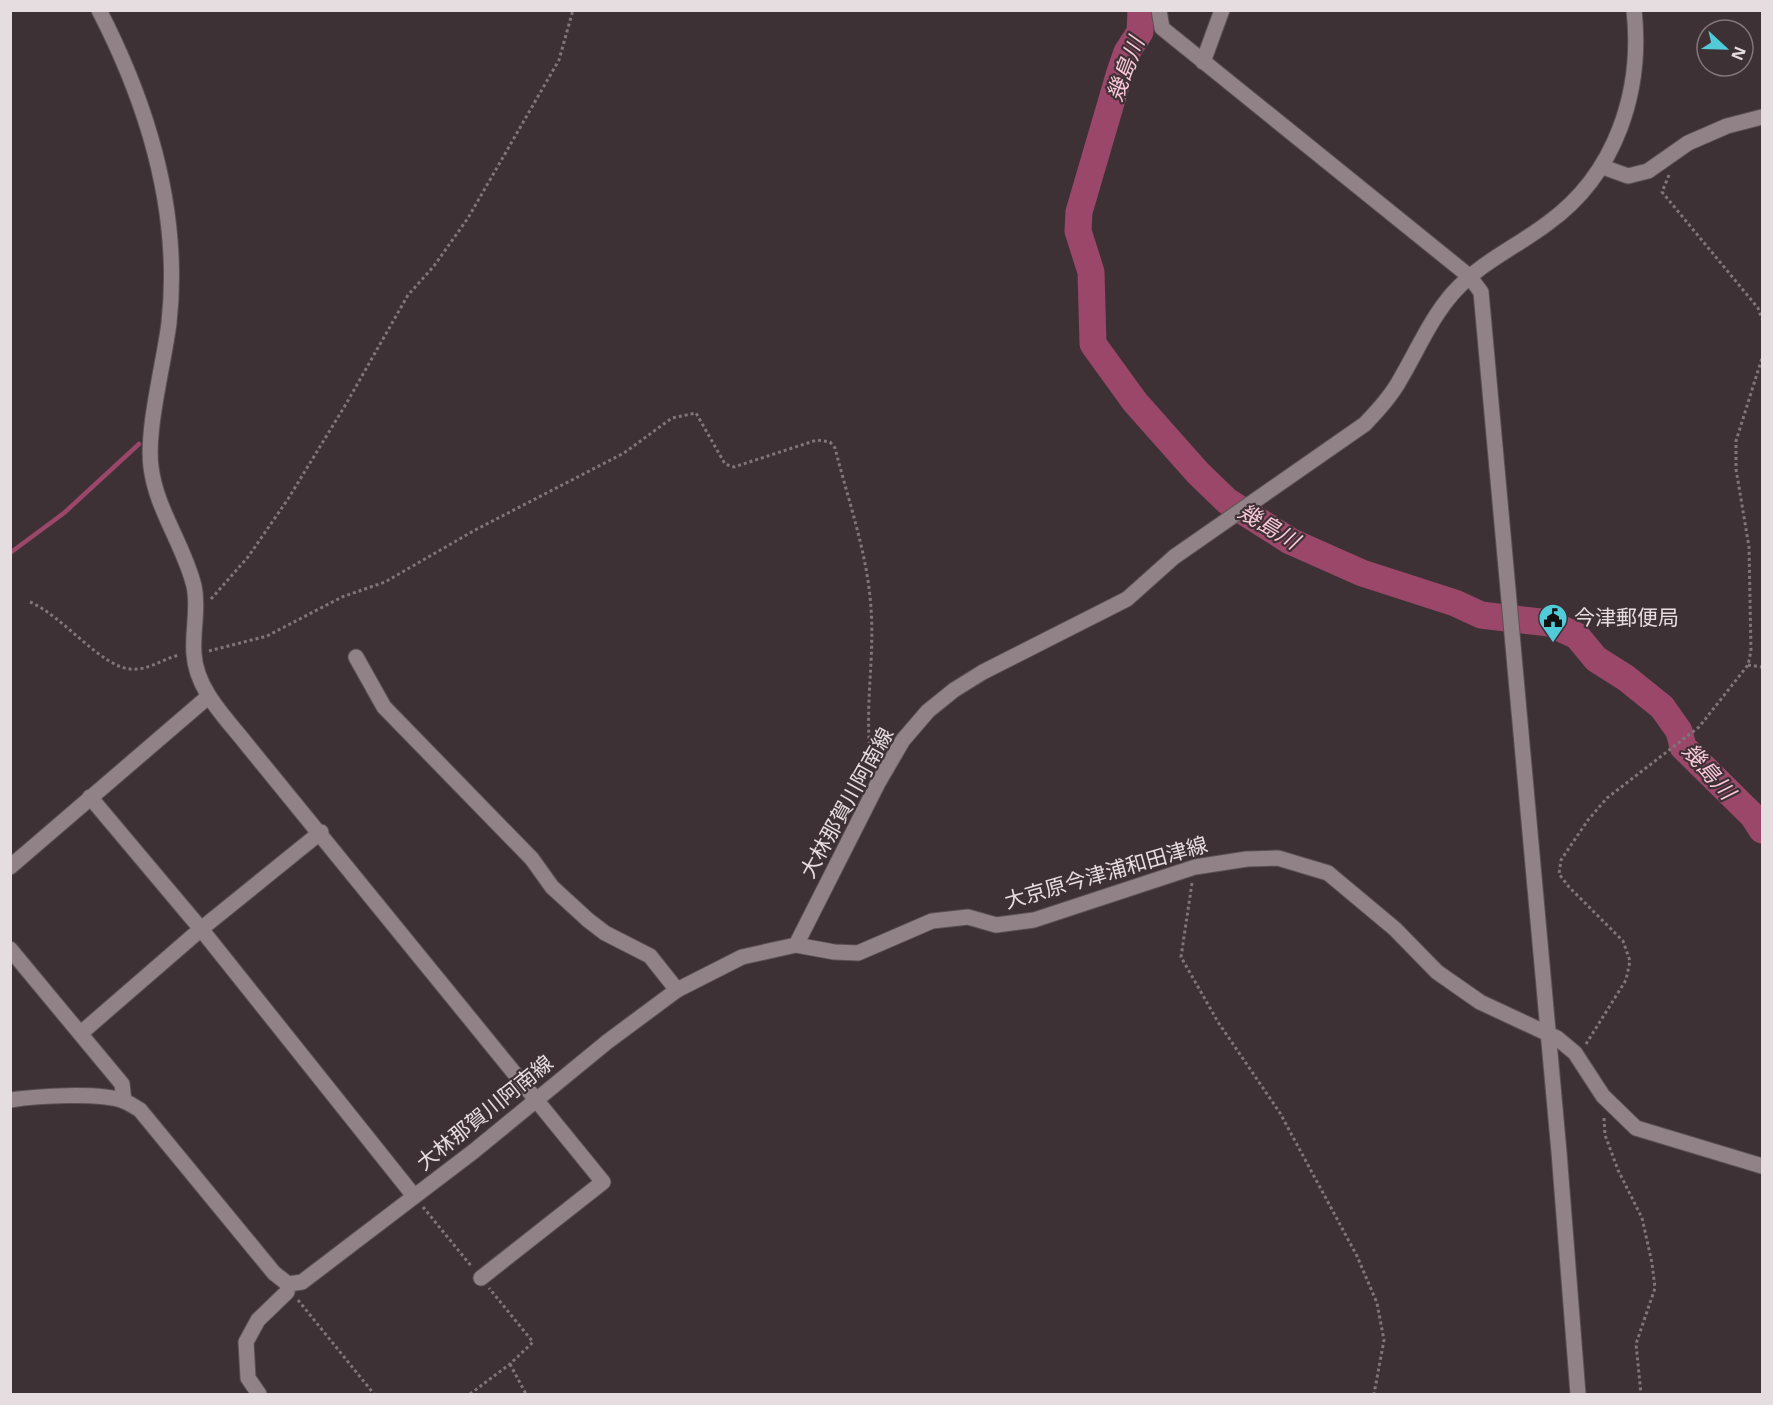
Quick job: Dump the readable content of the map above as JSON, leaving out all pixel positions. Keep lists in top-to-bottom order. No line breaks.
{"streets":{"street":["大林那賀川阿南線","大京原今津浦和田津線"]},"crossings":[["大林那賀川阿南線","大京原今津浦和田津線"]],"water":["幾島川"],"places":{"public building":["今津郵便局"]},"north":"right"}
